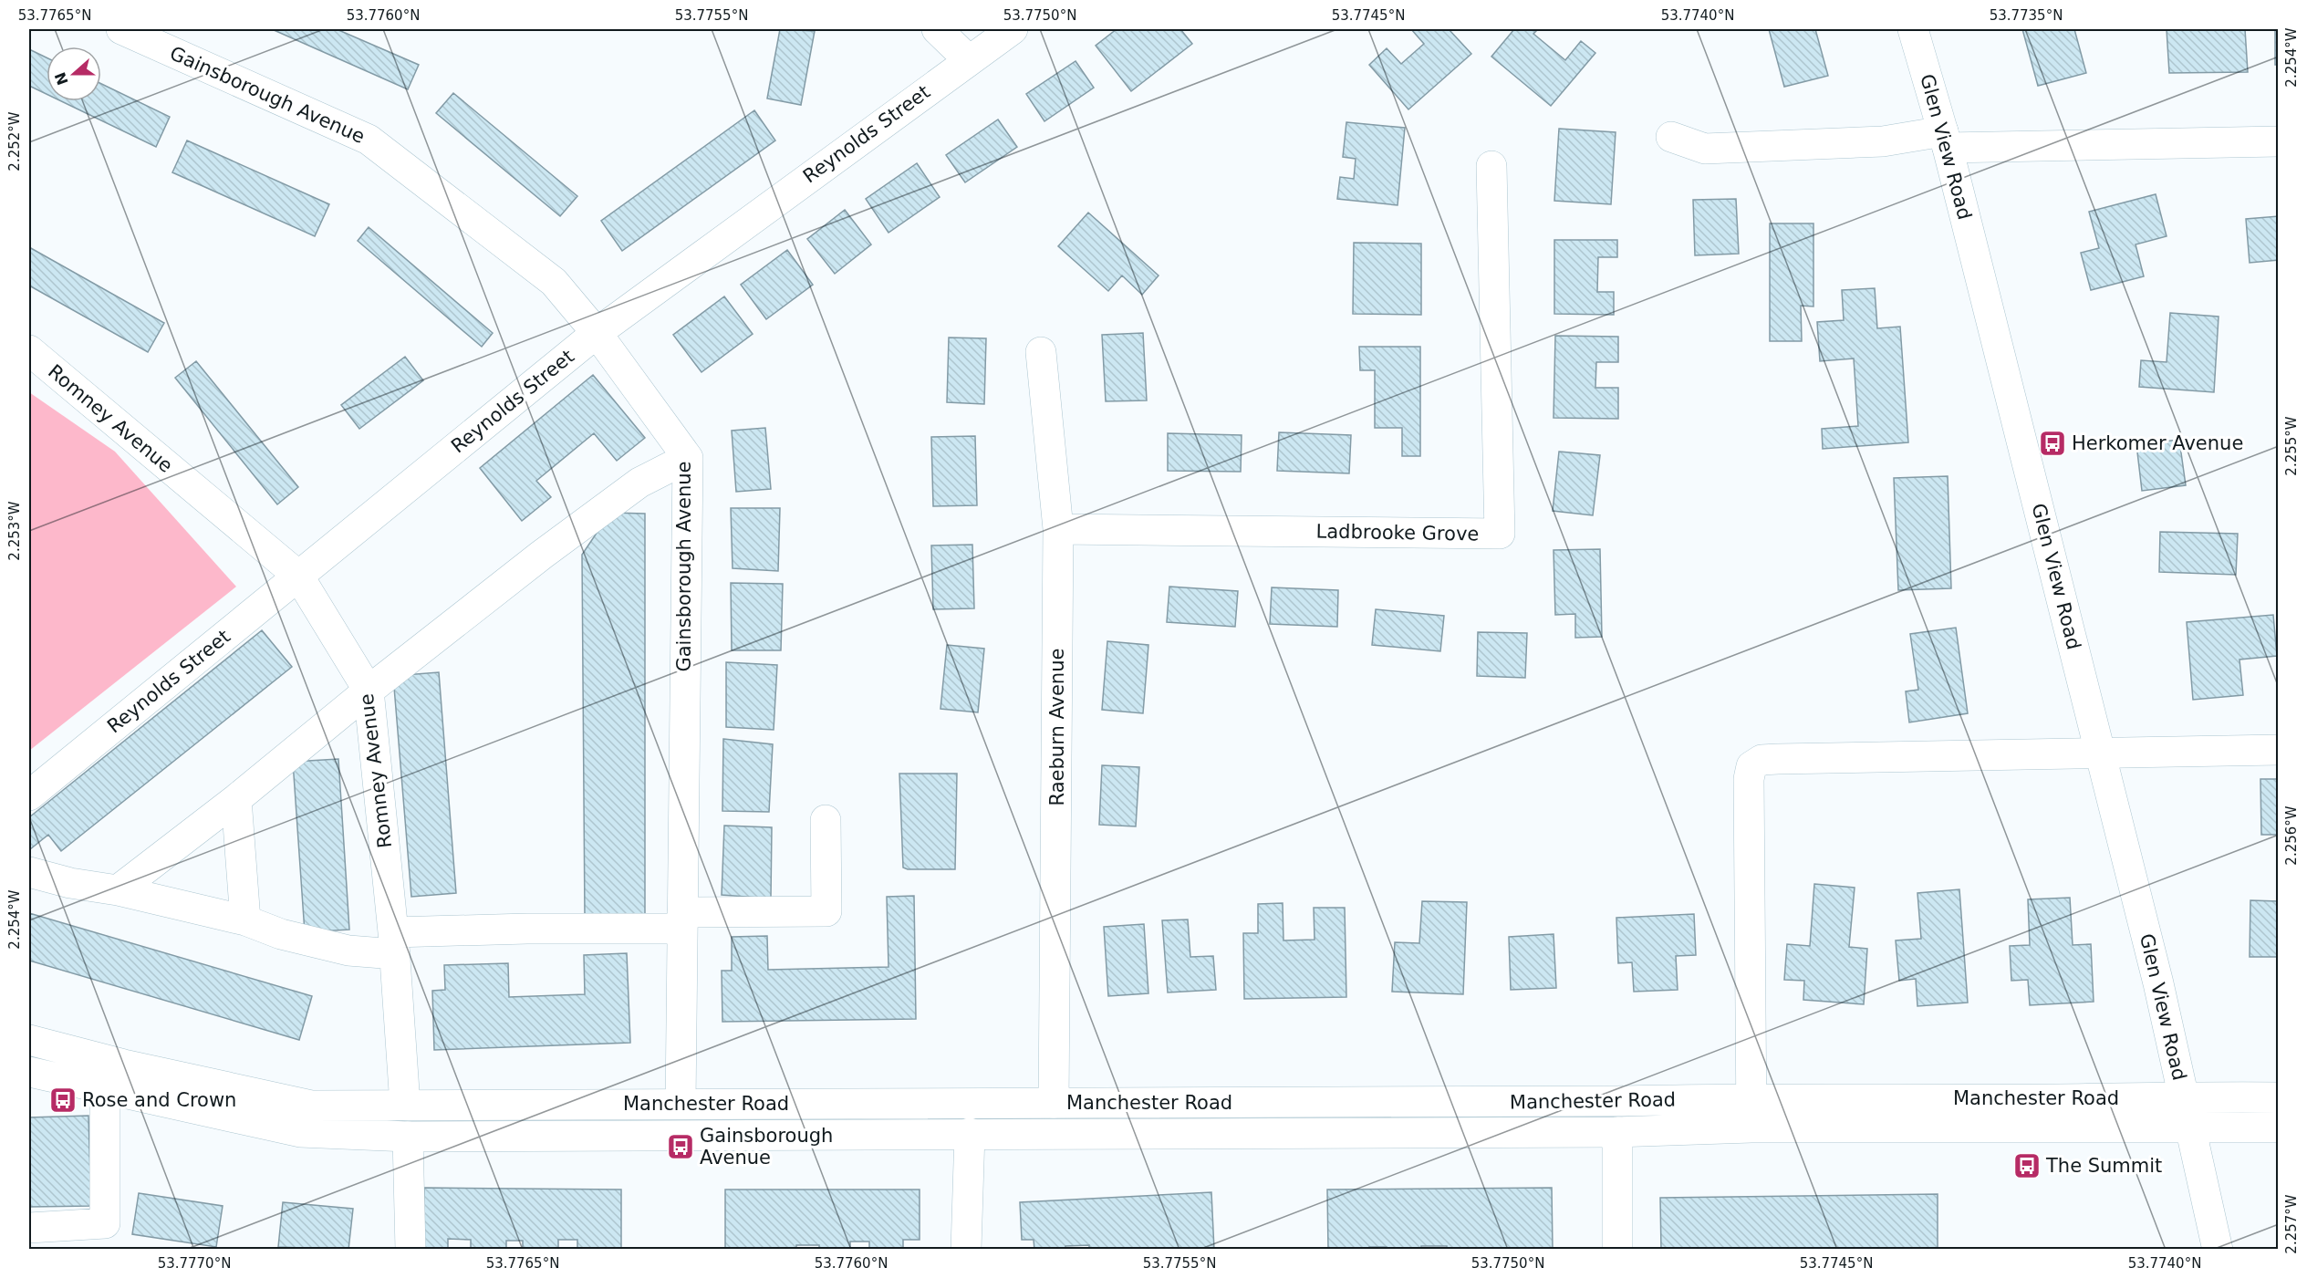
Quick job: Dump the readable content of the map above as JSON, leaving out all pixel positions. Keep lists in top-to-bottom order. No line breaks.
{"streets":{"main road":["Gainsborough Avenue","Reynolds Street","Glen View Road","Romney Avenue","Ladbrooke Grove","Raeburn Avenue","Manchester Road"]},"crossings":[["Gainsborough Avenue","Reynolds Street"],["Gainsborough Avenue","Manchester Road"],["Reynolds Street","Romney Avenue"],["Glen View Road","Manchester Road"],["Romney Avenue","Manchester Road"],["Ladbrooke Grove","Raeburn Avenue"],["Raeburn Avenue","Manchester Road"]],"places":{"bus stop":["Herkomer Avenue","Rose and Crown","Gainsborough Avenue","The Summit"]},"north":"left","coordinates":["53.7765°N","53.7760°N","53.7755°N","53.7750°N","53.7745°N","53.7740°N","53.7735°N","2.254°W","2.252°W","2.255°W","2.253°W","2.256°W","2.257°W","53.7770°N"]}
